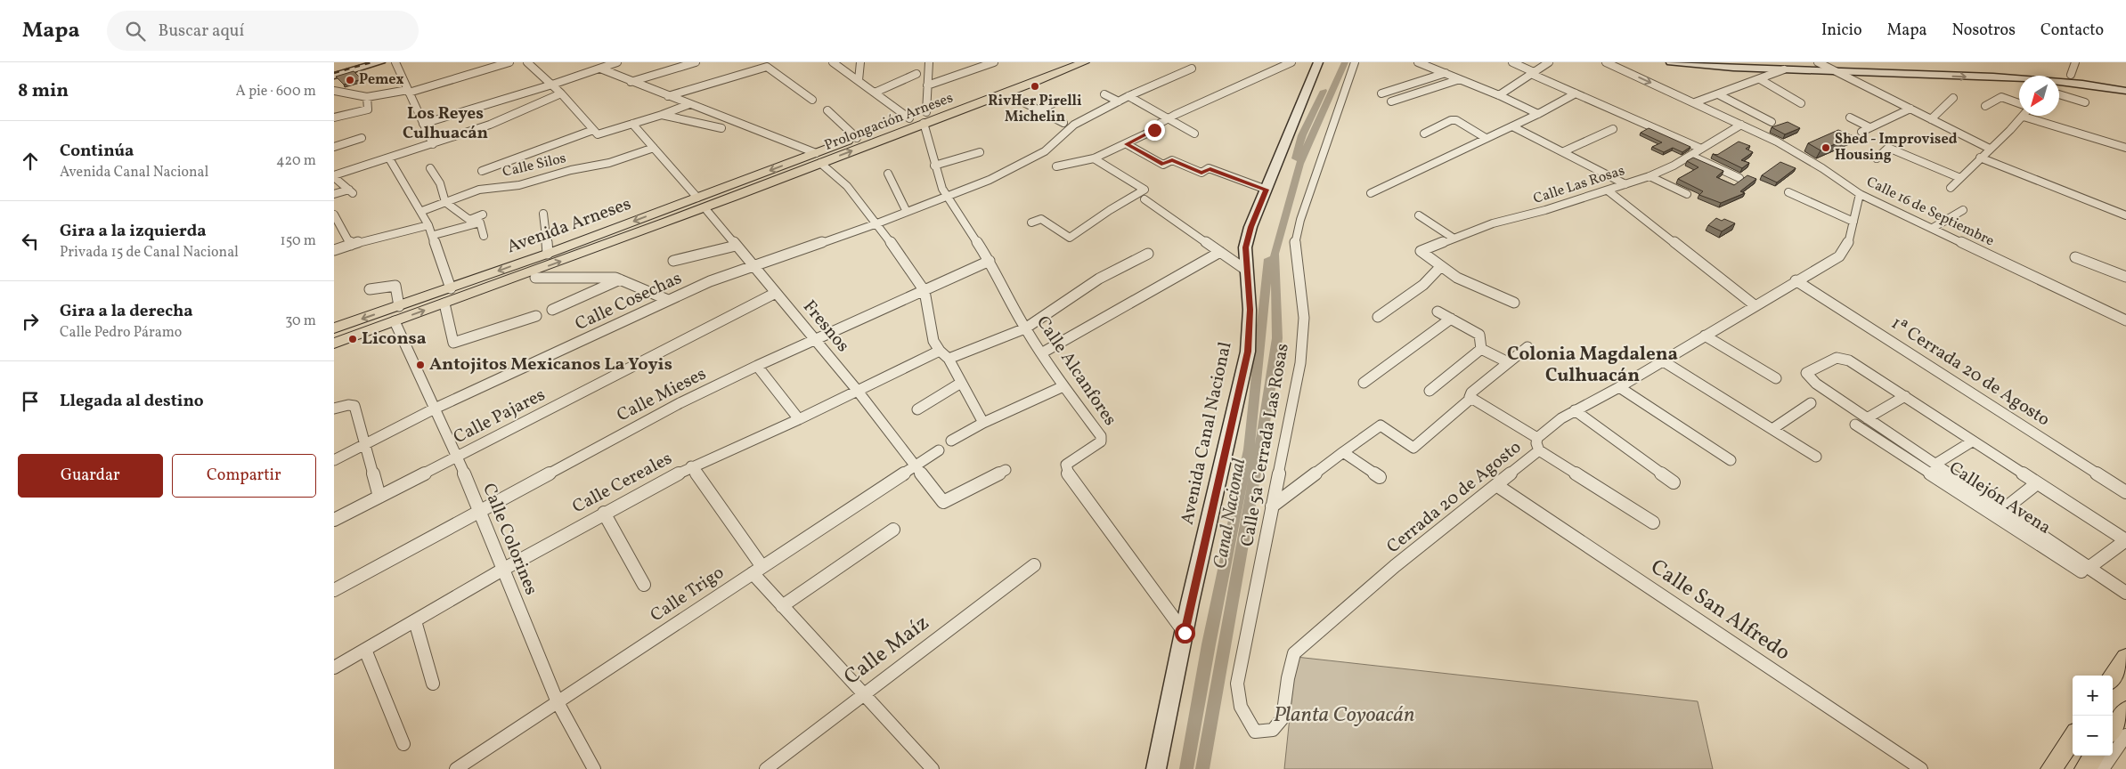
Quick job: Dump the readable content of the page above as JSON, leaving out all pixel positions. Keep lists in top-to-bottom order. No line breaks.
{"streets":{"main road":["Prolongación Arneses","Avenida Arneses","Avenida Canal Nacional"],"street":["Calle Silos","Calle Las Rosas","Calle 16 de Septiembre","Calle Cosechas","Fresnos","Calle Alcanfores","1ª Cerrada 20 de Agosto","Calle Mieses","Calle Pajares","Calle 5a Cerrada Las Rosas","Calle Cereales","Cerrada 20 de Agosto","Callejón Avena","Calle Colorines","Calle Trigo","Calle San Alfredo","Calle Maíz"]},"crossings":[["Prolongación Arneses","Avenida Arneses"],["Prolongación Arneses","Calle Alcanfores"],["Calle Silos","Fresnos"],["Calle Las Rosas","Calle 16 de Septiembre"],["Calle 16 de Septiembre","Cerrada 20 de Agosto"],["Avenida Arneses","Fresnos"],["Avenida Arneses","Calle Colorines"],["Calle Cosechas","Fresnos"],["Calle Cosechas","Calle Alcanfores"],["Calle Cosechas","Calle Colorines"],["Fresnos","Calle Mieses"],["Fresnos","Calle Pajares"],["Fresnos","Calle Cereales"],["Fresnos","Calle Trigo"],["Calle Alcanfores","Calle Mieses"],["Calle Alcanfores","Avenida Canal Nacional"],["1ª Cerrada 20 de Agosto","Cerrada 20 de Agosto"],["Calle Mieses","Calle Colorines"],["Calle Pajares","Calle Colorines"],["Calle 5a Cerrada Las Rosas","Cerrada 20 de Agosto"],["Calle Cereales","Calle Colorines"],["Cerrada 20 de Agosto","Calle San Alfredo"],["Calle Colorines","Calle Trigo"]],"districts":["Los Reyes Culhuacán","Colonia Magdalena Culhuacán"],"water":["Canal Nacional"],"parks":["Planta Coyoacán"],"places":["Pemex","RivHer Pirelli Michelin","Shed - Improvised Housing","Liconsa","Antojitos Mexicanos La Yoyis"],"north":"bottom left","page":{"header":"Mapa","search":"Buscar aquí","nav":["Inicio","Mapa","Nosotros","Contacto"],"heading":["8 min","A pie · 600 m"],"list":[["Continúa","Avenida Canal Nacional","420 m"],["Gira a la izquierda","Privada 15 de Canal Nacional","150 m"],["Gira a la derecha","Calle Pedro Páramo","30 m"],"Llegada al destino"],"buttons":["Guardar","Compartir"],"map_buttons":["+","−"]}}
